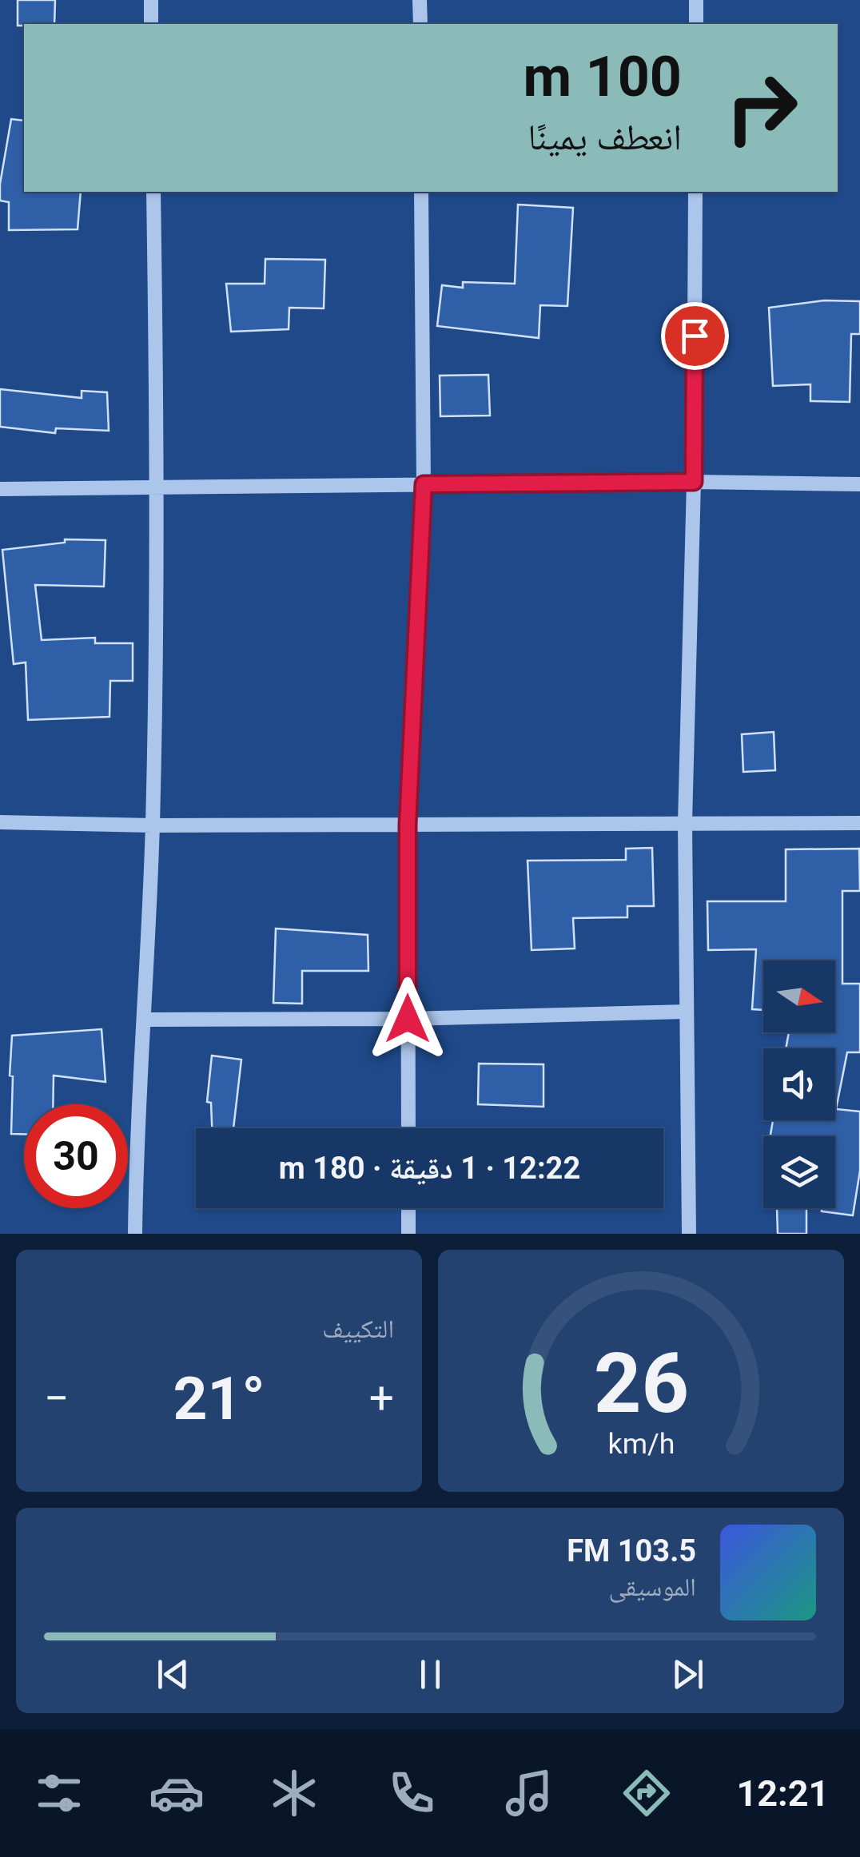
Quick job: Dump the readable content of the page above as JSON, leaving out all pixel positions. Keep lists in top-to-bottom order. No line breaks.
{"north":"right","page":{"turn":["100 m","انعطف يمينًا"],"limit":"30","trip":"12:22 · 1 دقيقة · 180 m","tile":"التكييف","heat":["−","21°","+"],"song":["103.5 FM","الموسيقى"],"tabs":"12:21","gauge":["26","km/h"]}}
